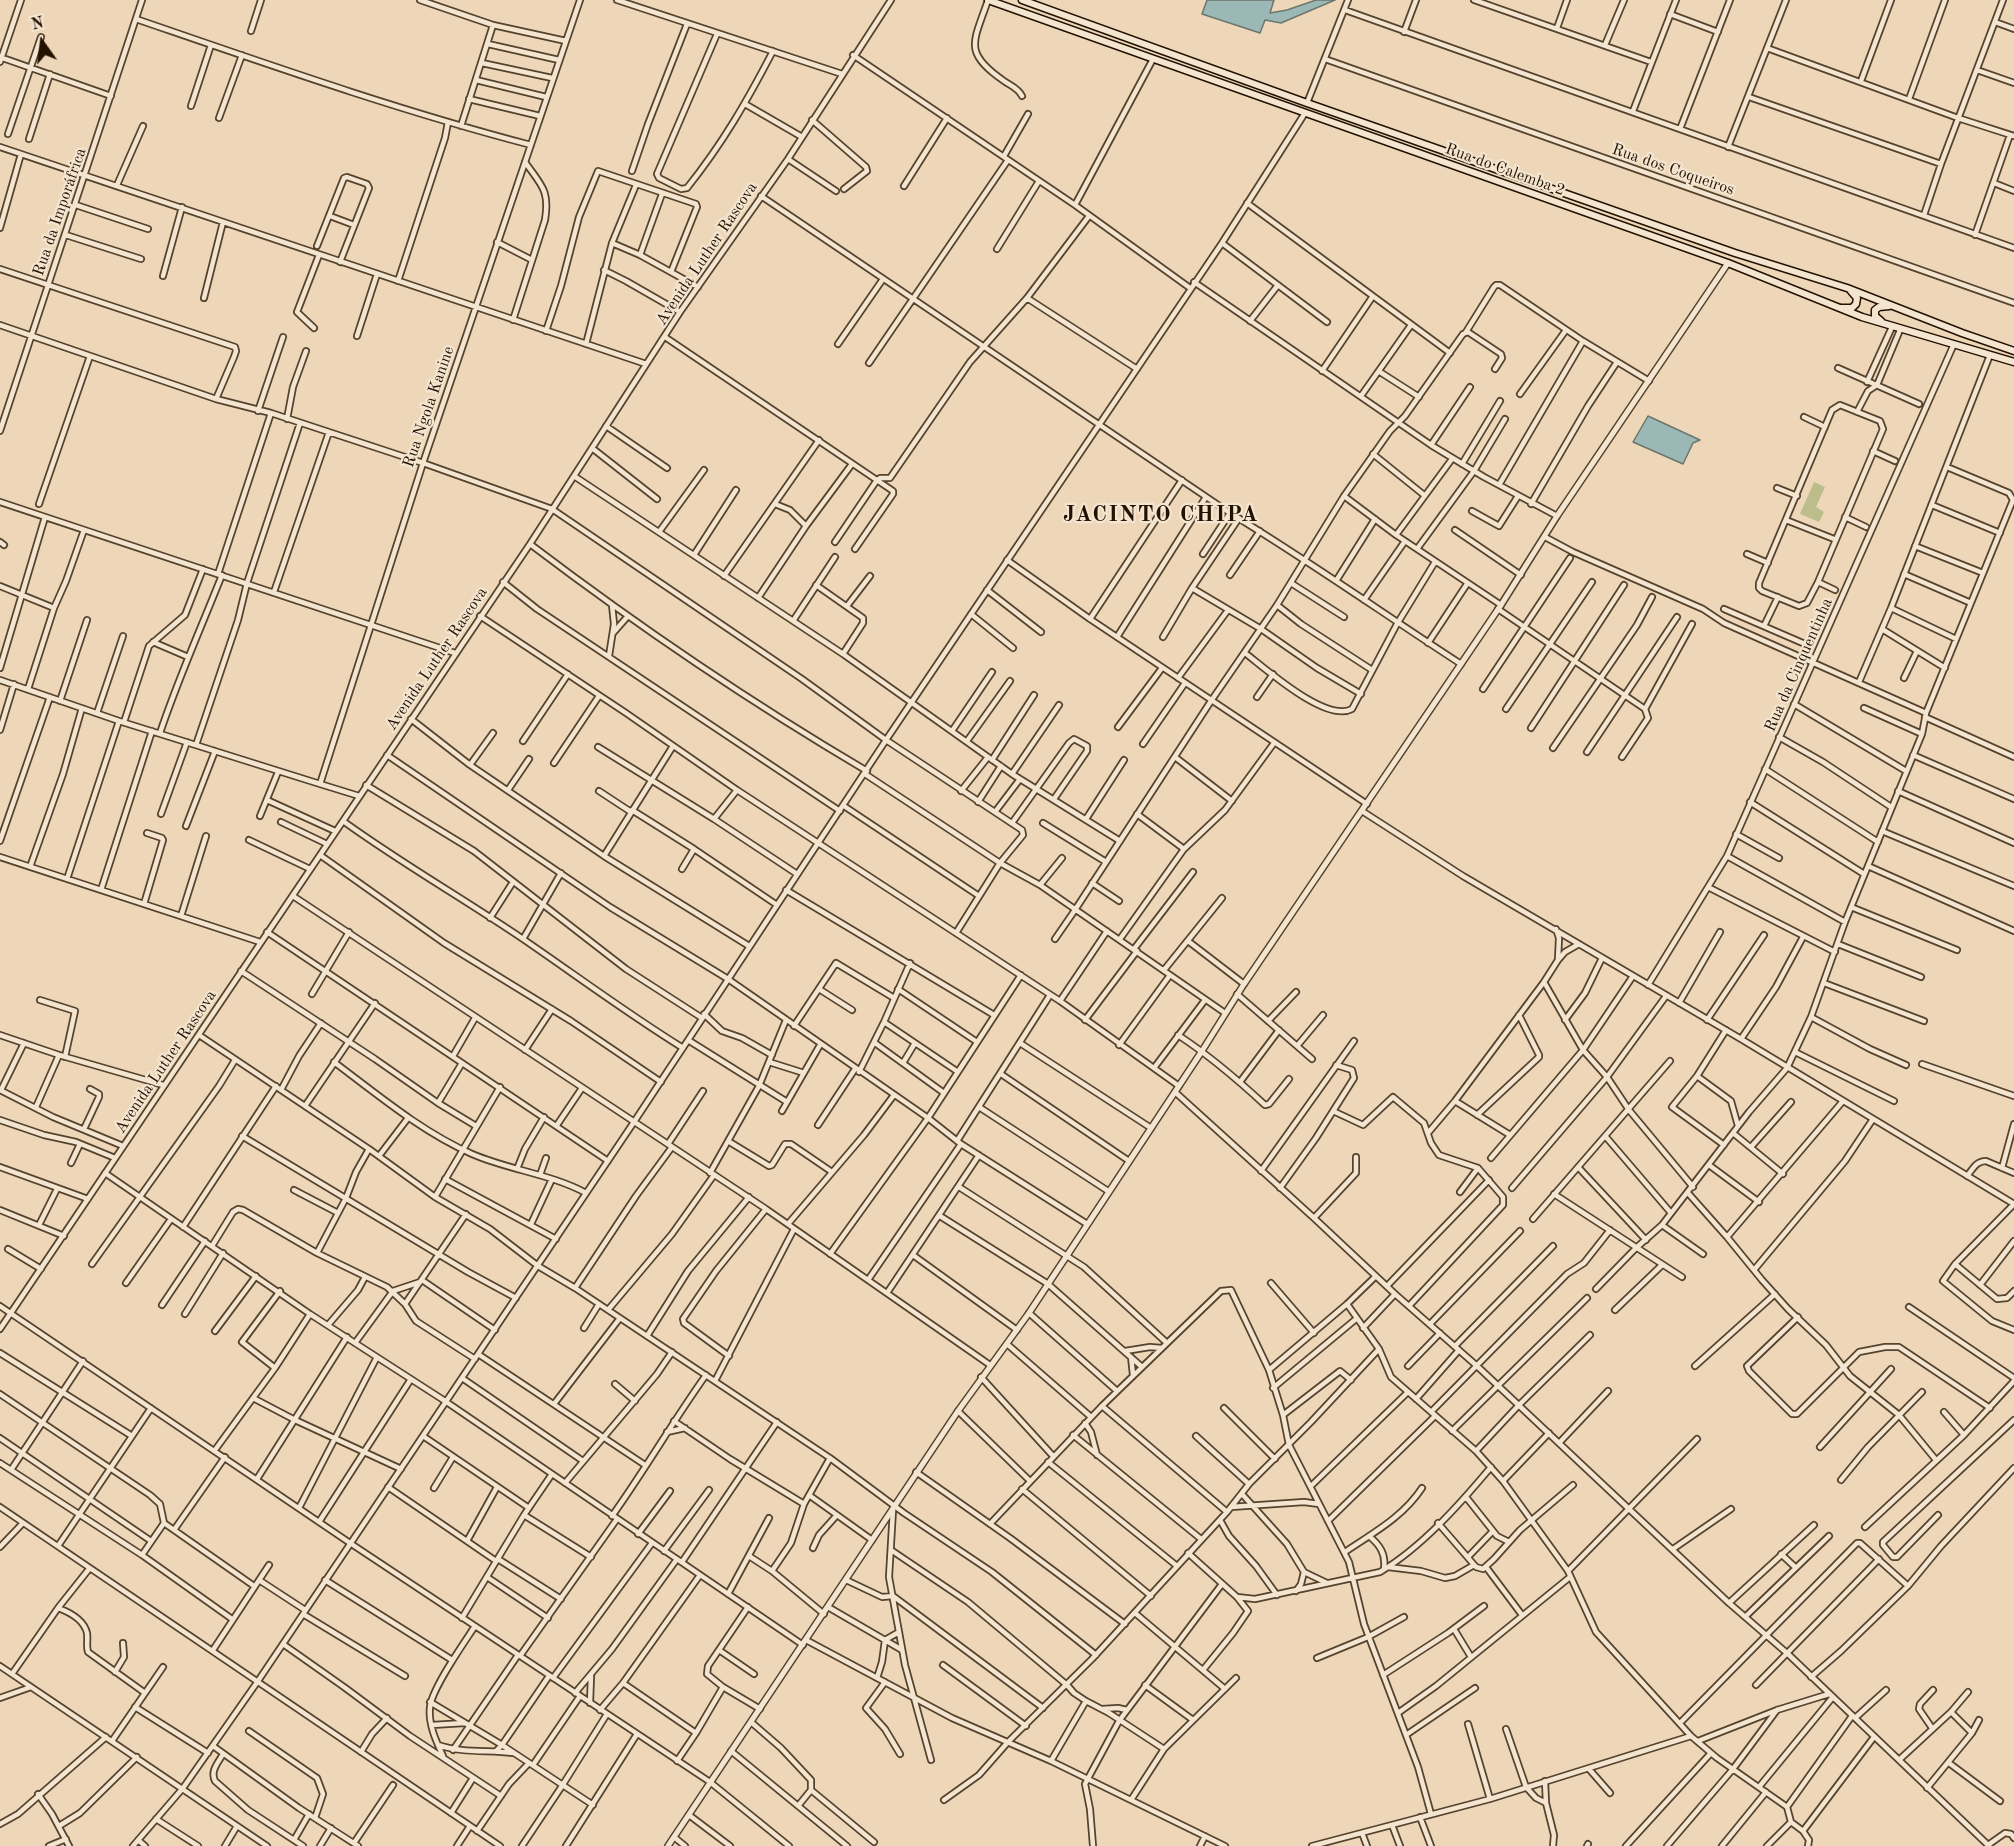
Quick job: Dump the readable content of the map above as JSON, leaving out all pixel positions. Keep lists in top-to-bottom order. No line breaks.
{"streets":{"main road":["Rua do Calemba 2"],"street":["Rua dos Coqueiros","Rua da Imporáfrica","Avenida Luther Rascova","Rua Ngola Kanine","Rua da Cinquentinha"]},"crossings":[["Rua do Calemba 2","Rua da Cinquentinha"]],"districts":["JACINTO CHIPA"],"north":"top"}
